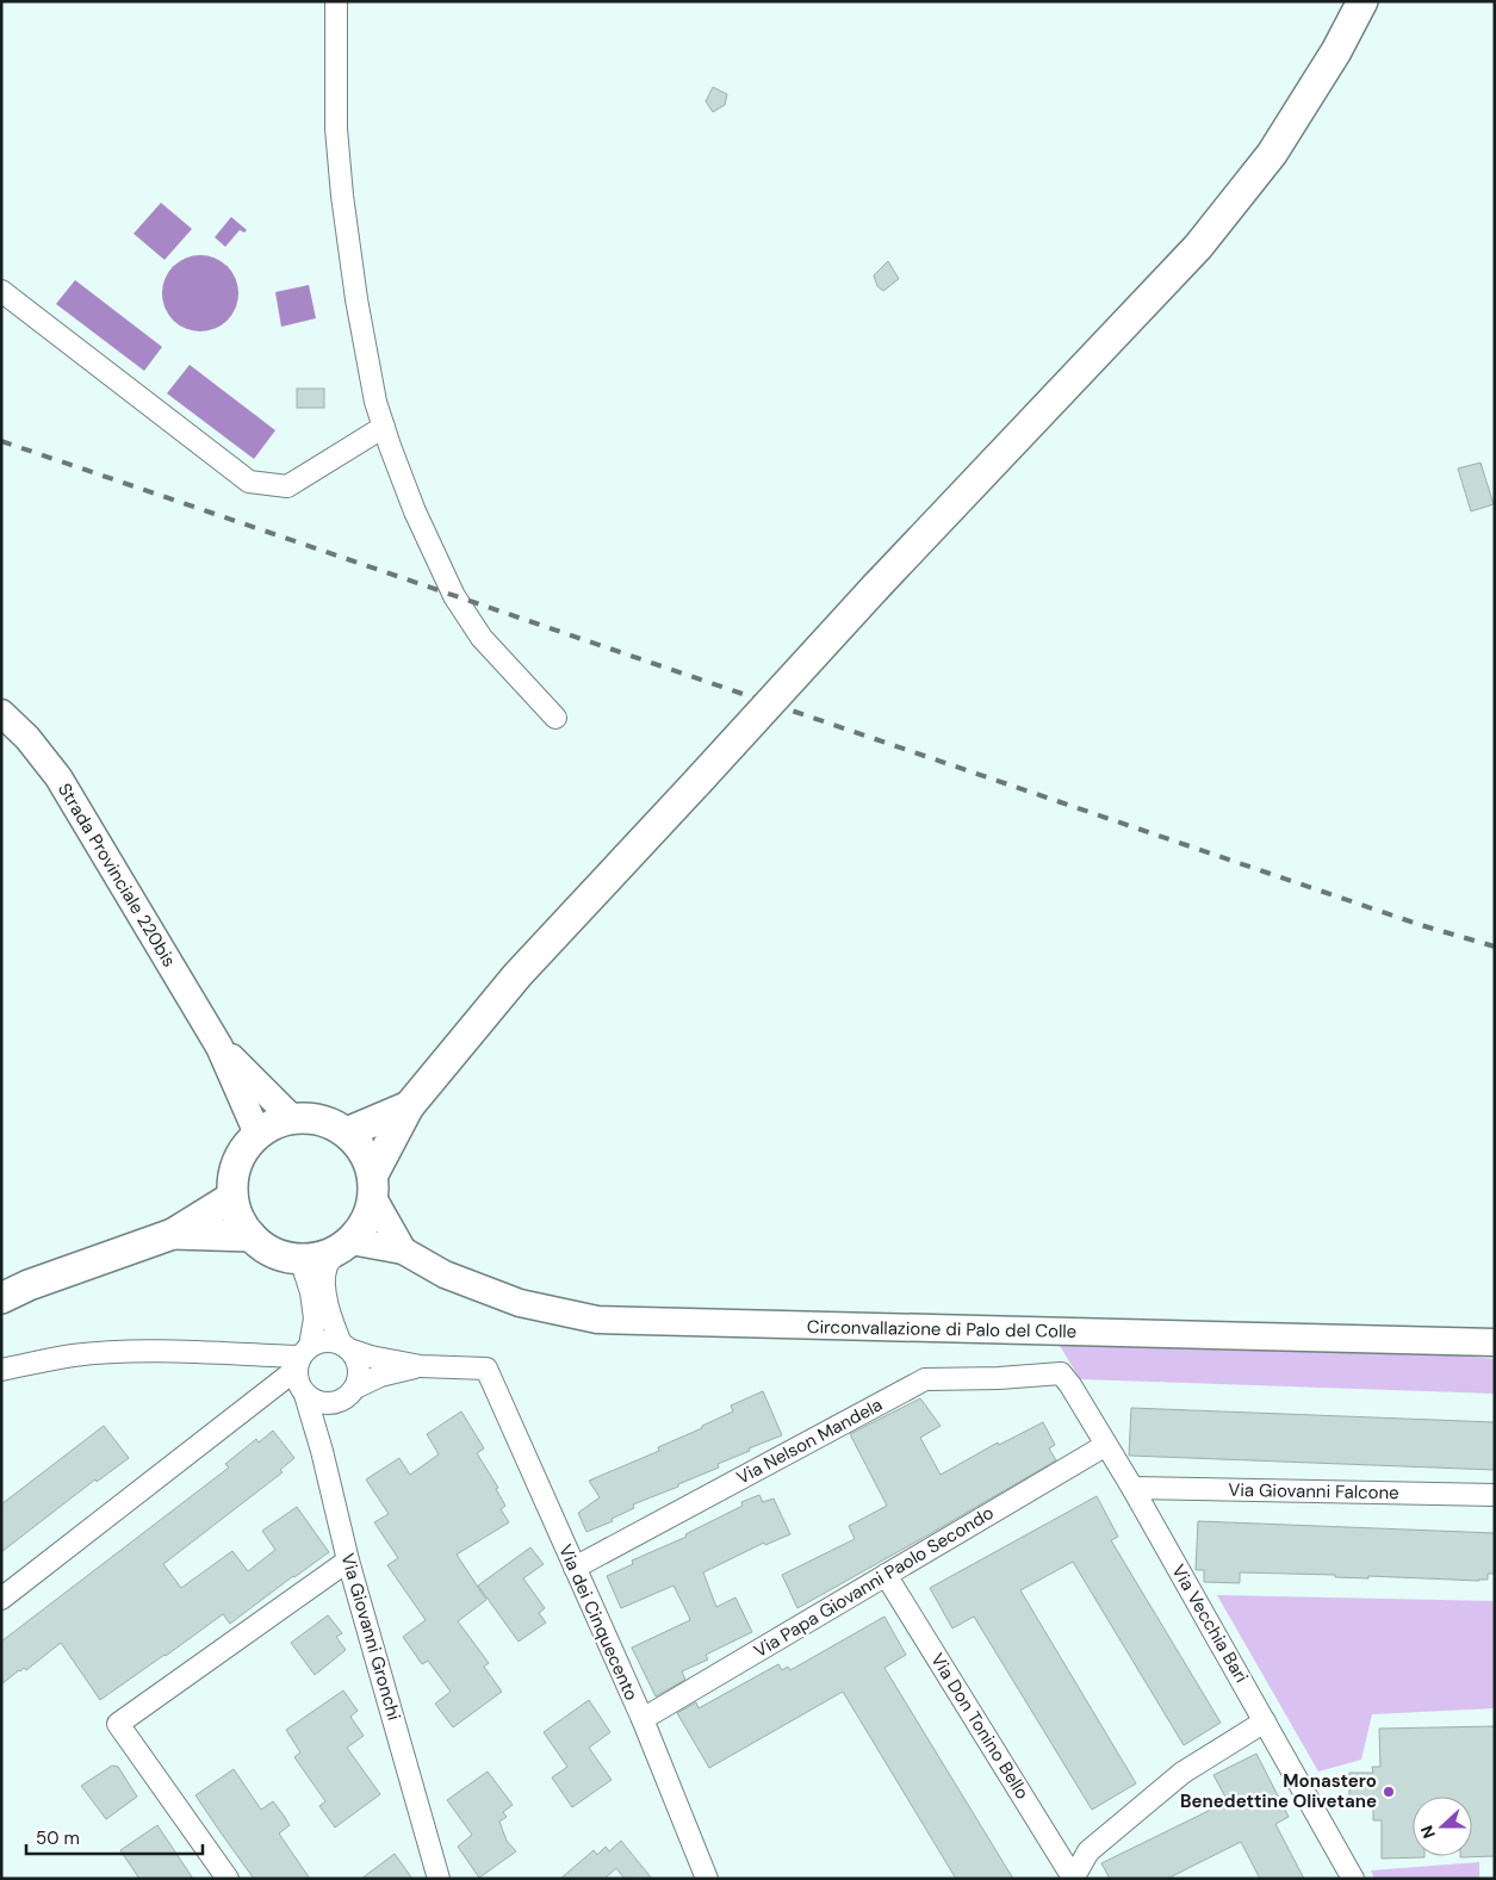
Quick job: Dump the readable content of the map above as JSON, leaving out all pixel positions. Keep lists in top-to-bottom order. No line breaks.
{"streets":{"street":["Strada Provinciale 220bis","Circonvallazione di Palo del Colle","Via Nelson Mandela","Via Giovanni Falcone","Via Papa Giovanni Paolo Secondo","Via dei Cinquecento","Via Vecchia Bari","Via Giovanni Gronchi","Via Don Tonino Bello"]},"crossings":[["Via Nelson Mandela","Via dei Cinquecento"],["Via Nelson Mandela","Via Vecchia Bari"],["Via Giovanni Falcone","Via Vecchia Bari"],["Via Papa Giovanni Paolo Secondo","Via dei Cinquecento"],["Via Papa Giovanni Paolo Secondo","Via Vecchia Bari"],["Via Papa Giovanni Paolo Secondo","Via Don Tonino Bello"]],"places":["Monastero Benedettine Olivetane"],"scale_bar":"50 m","north":"left"}
